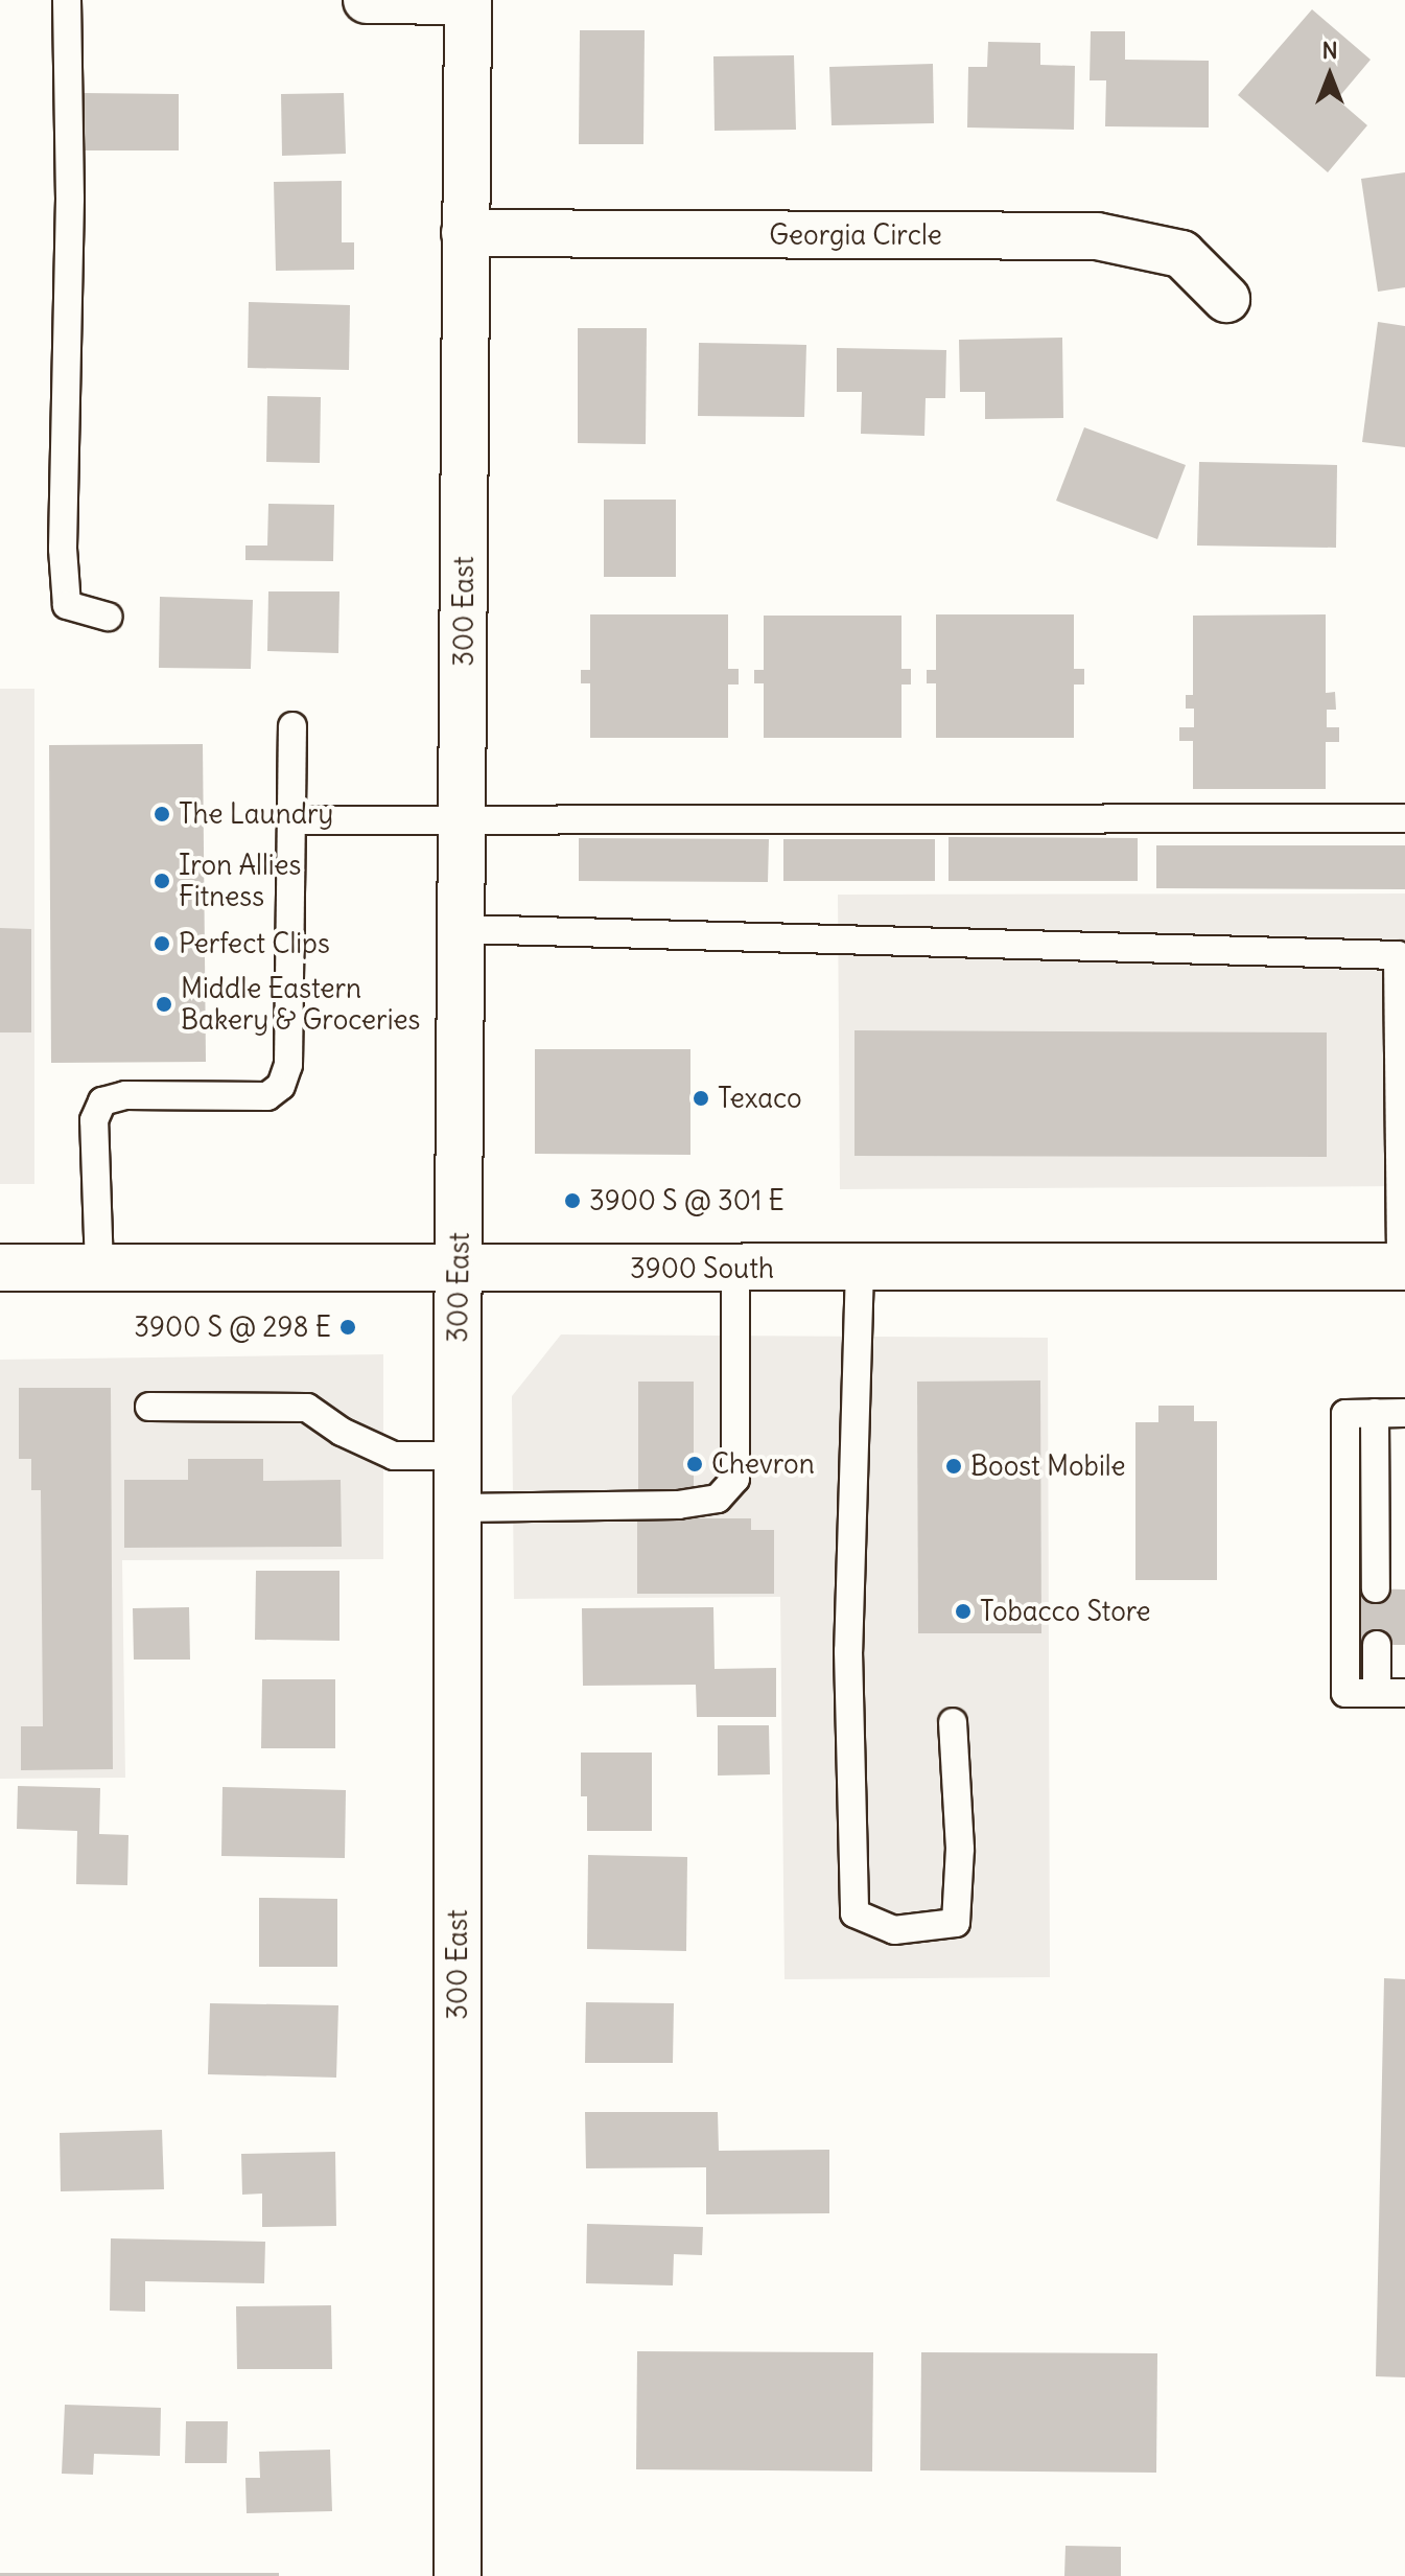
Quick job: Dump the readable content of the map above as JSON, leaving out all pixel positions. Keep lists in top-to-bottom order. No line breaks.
{"streets":{"street":["Georgia Circle","300 East","3900 South"]},"crossings":[["Georgia Circle","300 East"],["300 East","3900 South"]],"places":["The Laundry","Iron Allies Fitness","Perfect Clips","Middle Eastern Bakery & Groceries","Texaco","3900 S @ 301 E","3900 S @ 298 E","Chevron","Boost Mobile","Tobacco Store"],"north":"top"}
